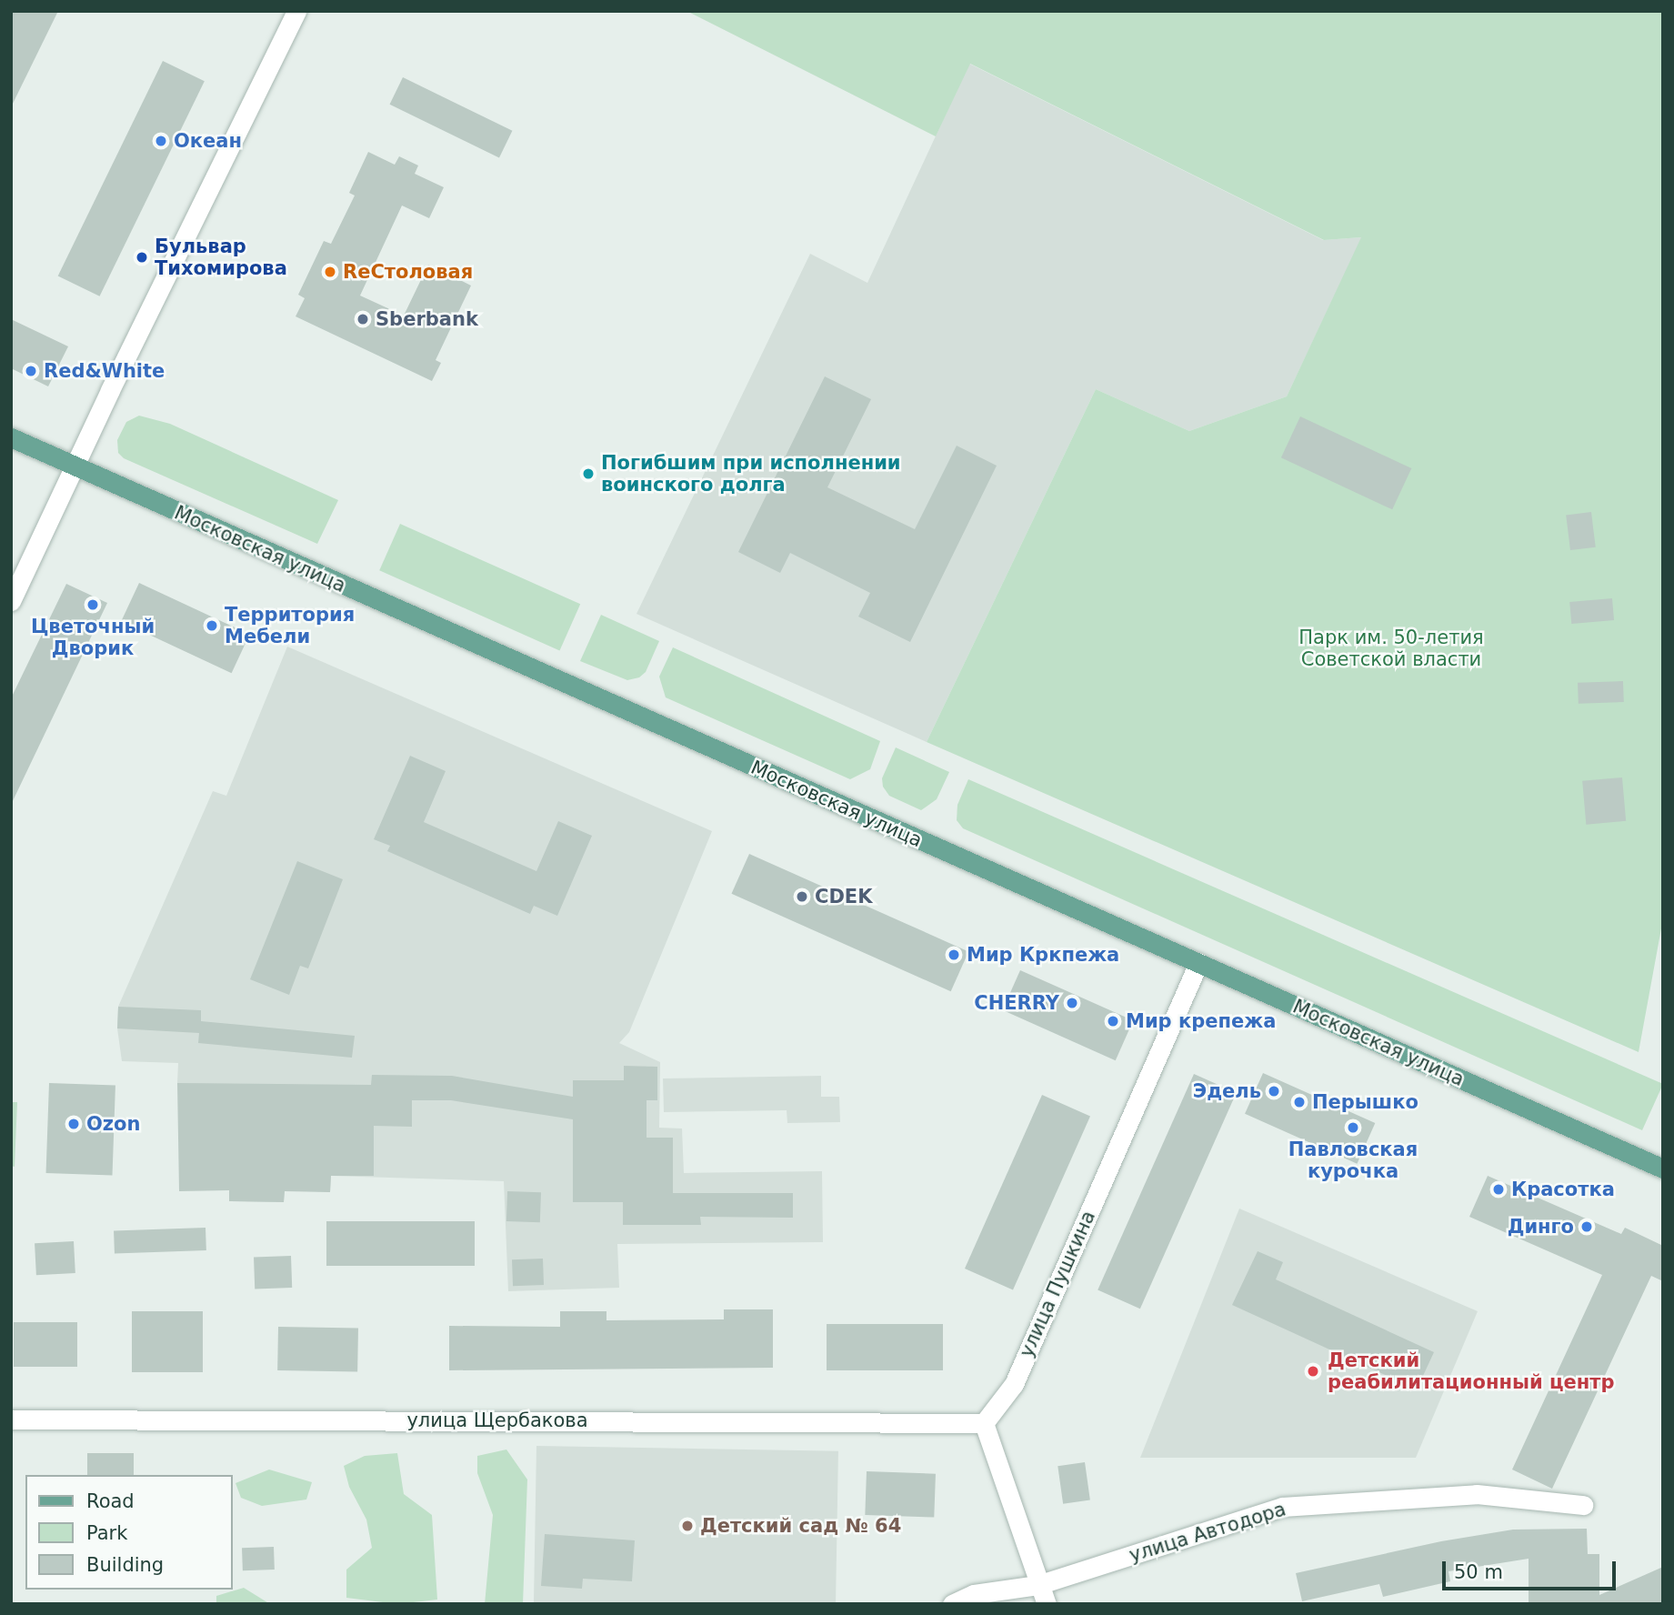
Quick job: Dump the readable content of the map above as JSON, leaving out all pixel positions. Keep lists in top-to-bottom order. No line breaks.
{"streets":{"main road":["Московская улица"],"street":["улица Пушкина","улица Щербакова","улица Автодора"]},"crossings":[["Московская улица","улица Пушкина"],["улица Пушкина","улица Щербакова"]],"parks":["Парк им. 50-летия Советской власти"],"places":["Океан","Бульвар Тихомирова","ReСтоловая","Sberbank","Red&White","Погибшим при исполнении воинского долга","Цветочный Дворик","Территория Мебели","CDEK","Мир Кркпежа","CHERRY","Мир крепежа","Эдель","Перышко","Ozon","Павловская курочка","Красотка","Динго","Детский реабилитационный центр","Детский сад № 64"],"legend":["Road","Park","Building"],"scale_bar":"50 m"}
